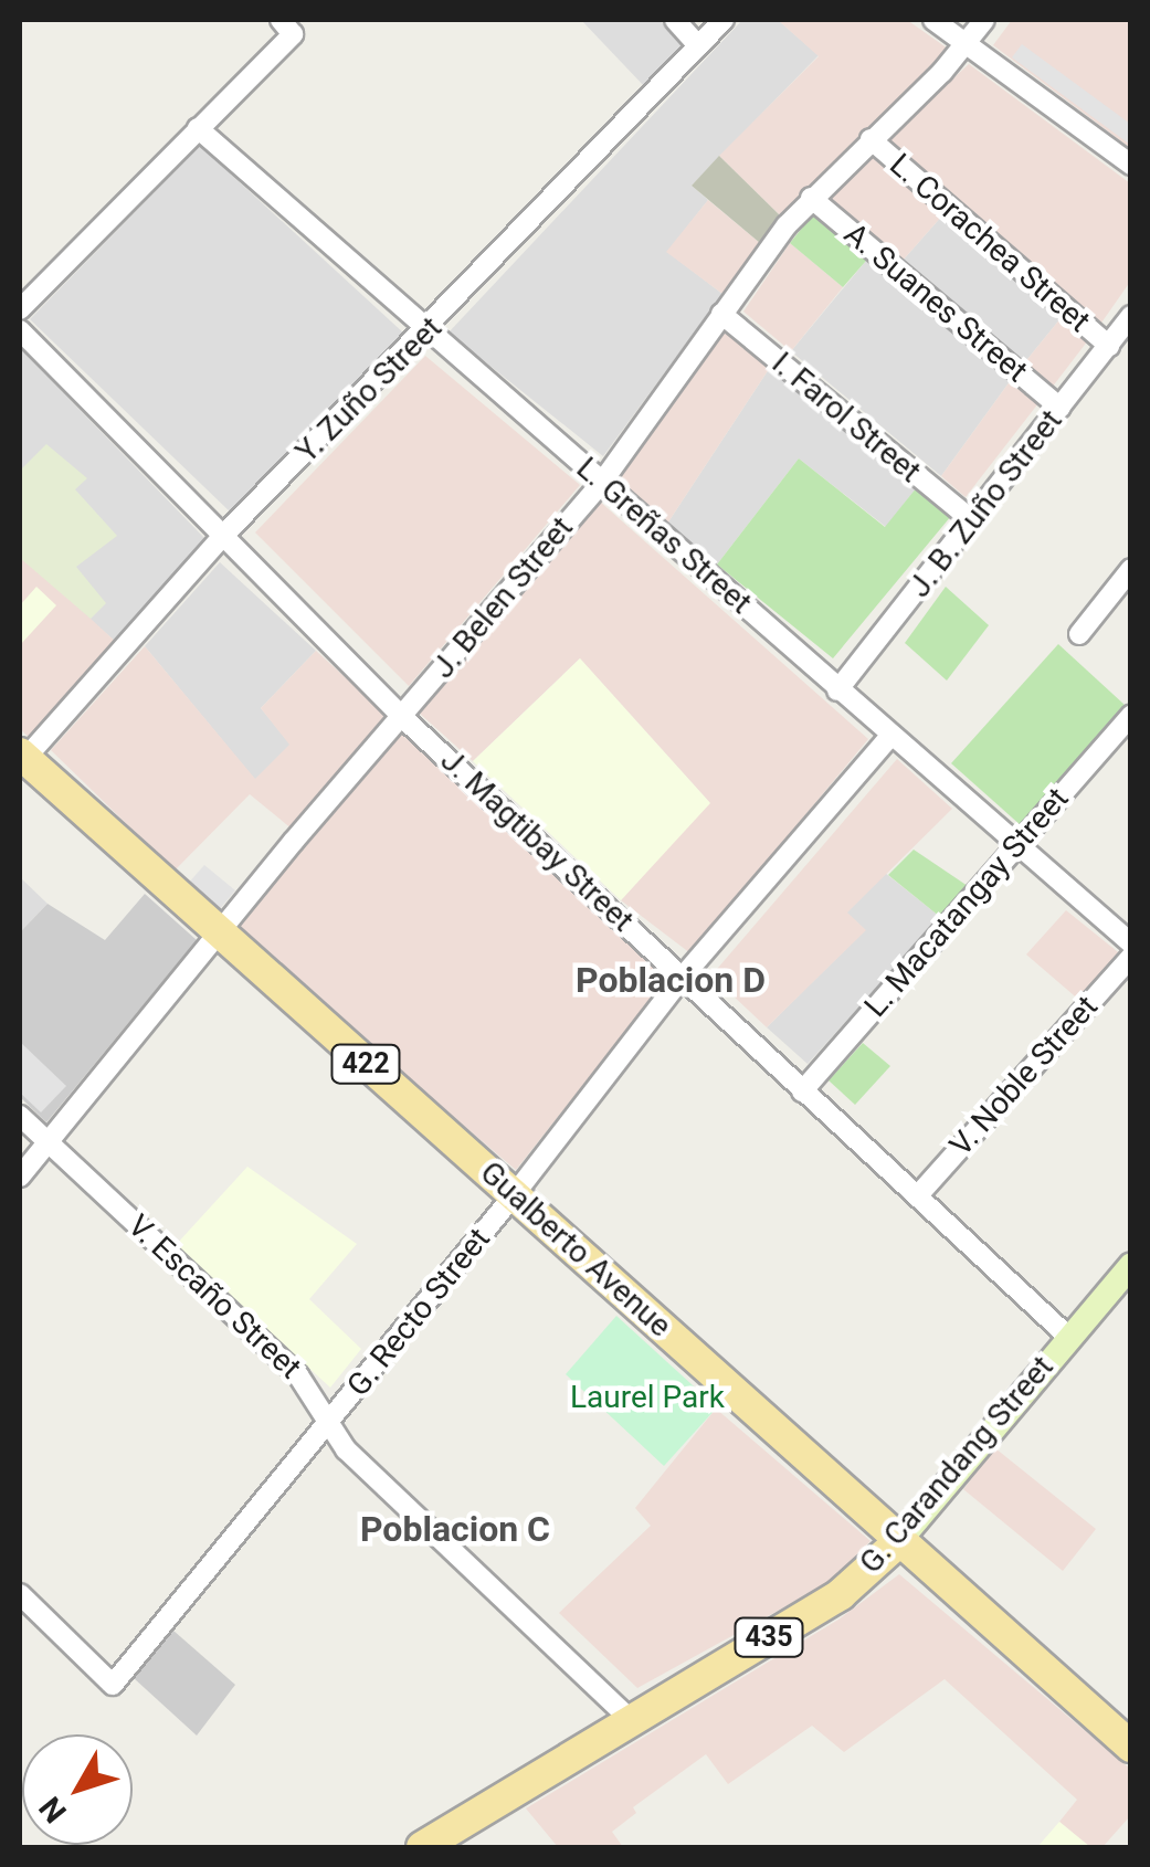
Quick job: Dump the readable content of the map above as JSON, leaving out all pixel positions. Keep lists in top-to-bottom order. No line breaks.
{"streets":{"main road":["422","Gualberto Avenue","G. Carandang Street","435"],"street":["L. Corachea Street","A. Suanes Street","Y. Zuño Street","I. Farol Street","J. B. Zuño Street","L. Greñas Street","J. Belen Street","J. Magtibay Street","L. Macatangay Street","V. Noble Street","V. Escaño Street","G. Recto Street"]},"crossings":[["L. Corachea Street","J. B. Zuño Street"],["L. Corachea Street","J. Belen Street"],["A. Suanes Street","J. B. Zuño Street"],["A. Suanes Street","J. Belen Street"],["Y. Zuño Street","L. Greñas Street"],["Y. Zuño Street","J. Magtibay Street"],["Y. Zuño Street","Gualberto Avenue"],["I. Farol Street","J. B. Zuño Street"],["I. Farol Street","J. Belen Street"],["J. B. Zuño Street","L. Greñas Street"],["L. Greñas Street","J. Belen Street"],["L. Greñas Street","L. Macatangay Street"],["L. Greñas Street","G. Recto Street"],["J. Belen Street","J. Magtibay Street"],["J. Belen Street","Gualberto Avenue"],["J. Belen Street","V. Escaño Street"],["J. Magtibay Street","L. Macatangay Street"],["J. Magtibay Street","V. Noble Street"],["J. Magtibay Street","G. Recto Street"],["J. Magtibay Street","G. Carandang Street"],["Gualberto Avenue","G. Recto Street"],["Gualberto Avenue","G. Carandang Street"],["V. Escaño Street","G. Recto Street"],["V. Escaño Street","G. Carandang Street"]],"districts":["Poblacion D","Poblacion C"],"parks":["Laurel Park"],"north":"bottom left"}
